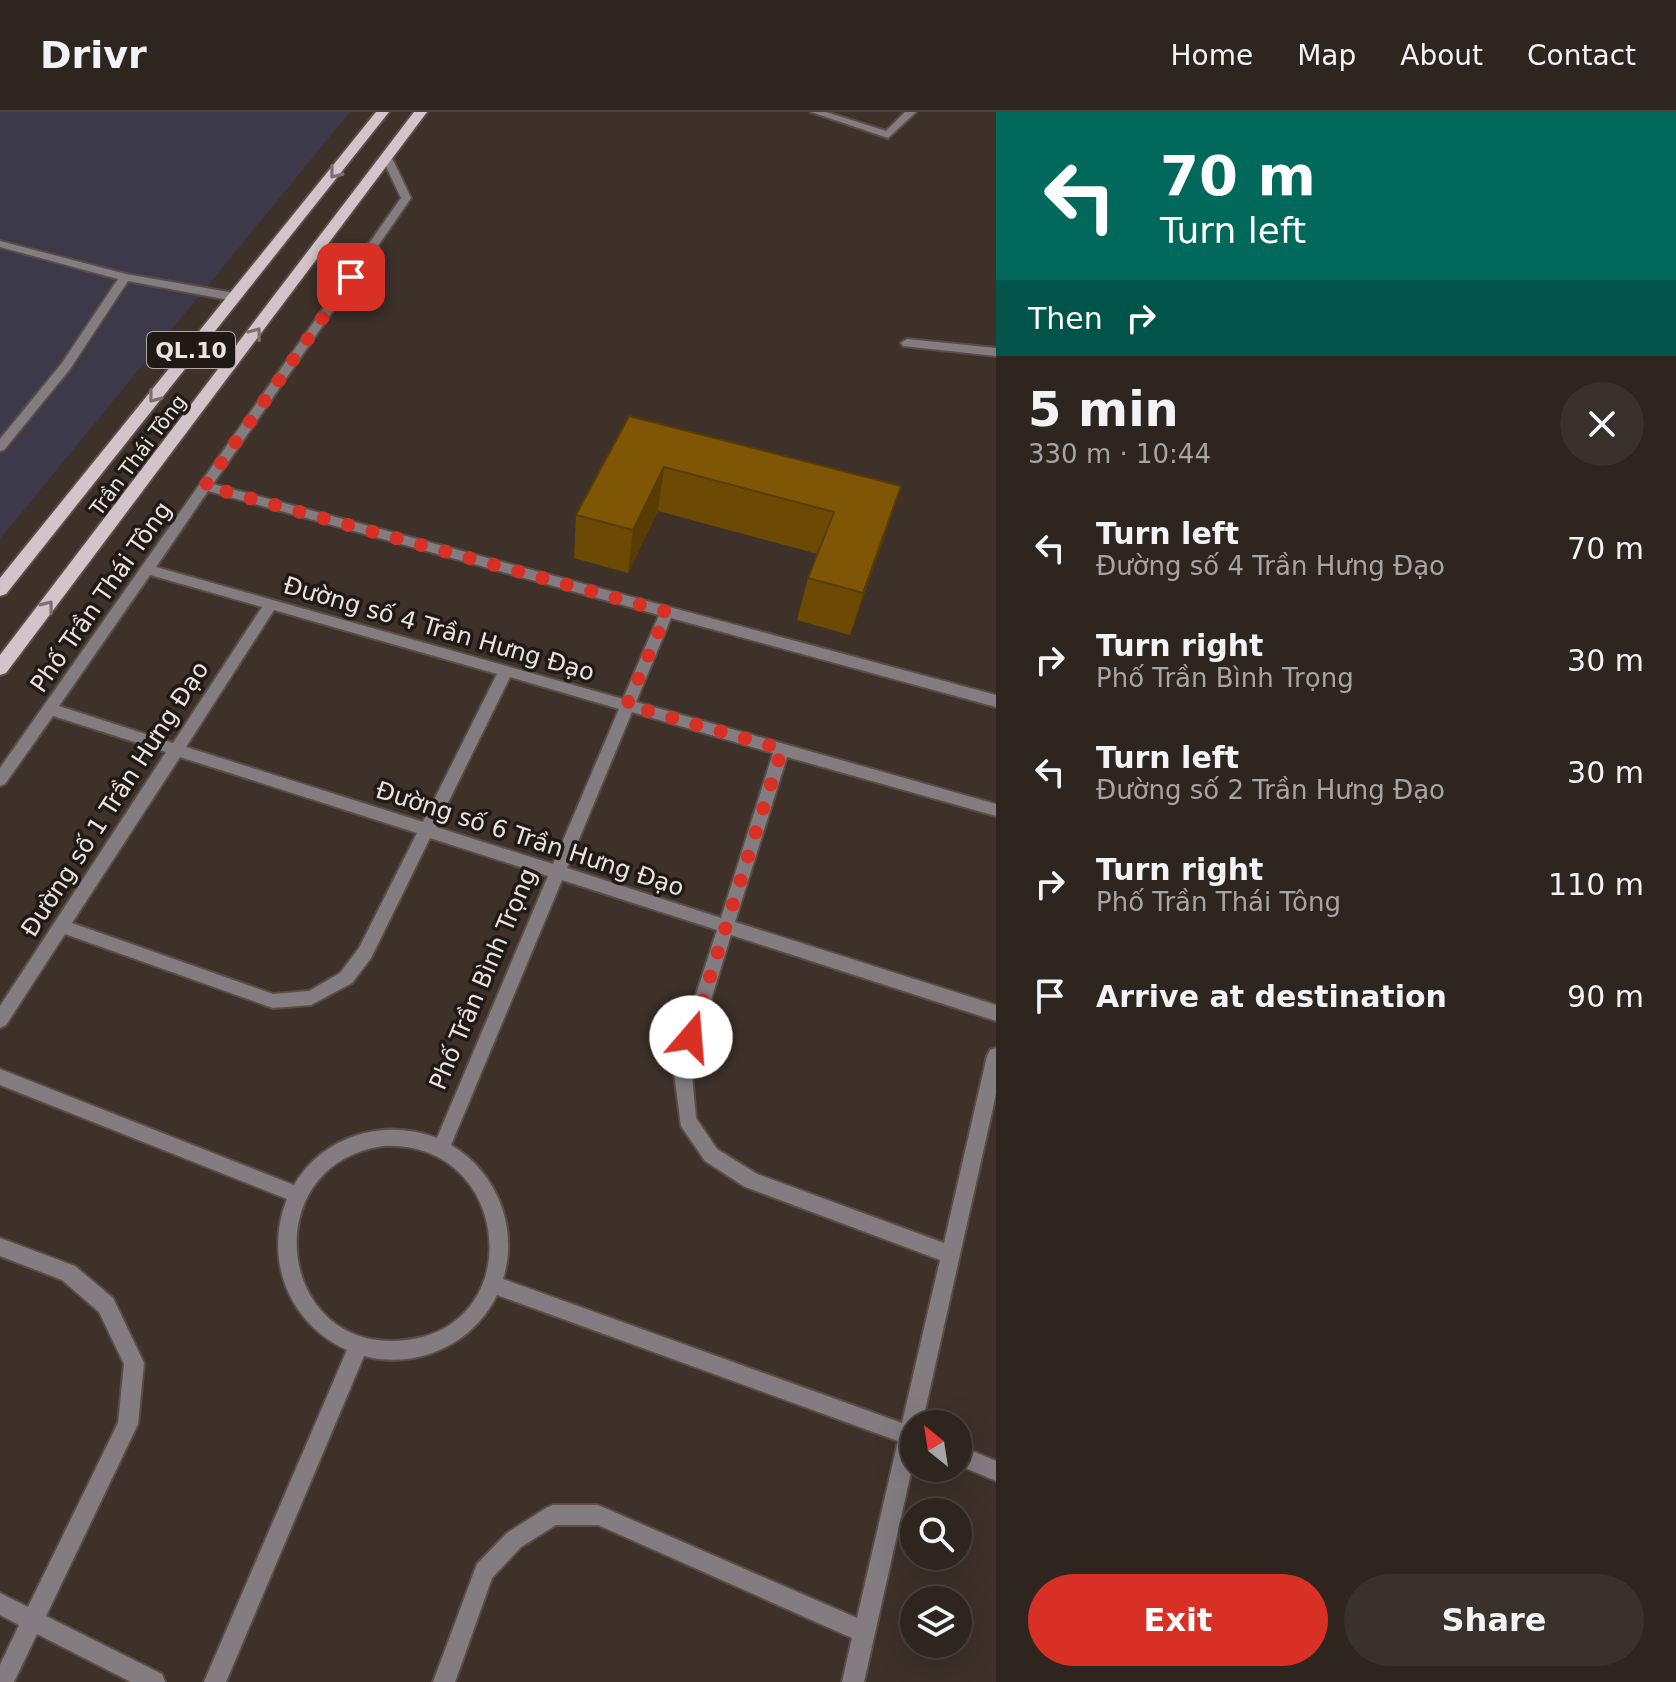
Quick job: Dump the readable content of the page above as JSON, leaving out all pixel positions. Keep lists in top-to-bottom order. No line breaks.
{"streets":{"main road":["QL.10","Trần Thái Tông"],"street":["Phố Trần Thái Tông","Đường số 4 Trần Hưng Đạo","Đường số 1 Trần Hưng Đạo","Đường số 6 Trần Hưng Đạo","Phố Trần Bình Trọng"]},"crossings":[["Trần Thái Tông","Phố Trần Thái Tông"],["Phố Trần Thái Tông","Đường số 4 Trần Hưng Đạo"],["Phố Trần Thái Tông","Đường số 6 Trần Hưng Đạo"],["Đường số 4 Trần Hưng Đạo","Đường số 1 Trần Hưng Đạo"],["Đường số 4 Trần Hưng Đạo","Phố Trần Bình Trọng"],["Đường số 1 Trần Hưng Đạo","Đường số 6 Trần Hưng Đạo"],["Đường số 6 Trần Hưng Đạo","Phố Trần Bình Trọng"]],"north":"top left","page":{"header":"Drivr","nav":["Home","Map","About","Contact"],"turn":["70 m","Turn left"],"then":"Then","heading":["5 min","330 m · 10:44"],"list":[{"name":"Turn left","note":"Đường số 4 Trần Hưng Đạo","value":"70 m"},{"name":"Turn right","note":"Phố Trần Bình Trọng","value":"30 m"},{"name":"Turn left","note":"Đường số 2 Trần Hưng Đạo","value":"30 m"},{"name":"Turn right","note":"Phố Trần Thái Tông","value":"110 m"},{"name":"Arrive at destination","value":"90 m"}],"buttons":["Exit","Share"]}}
